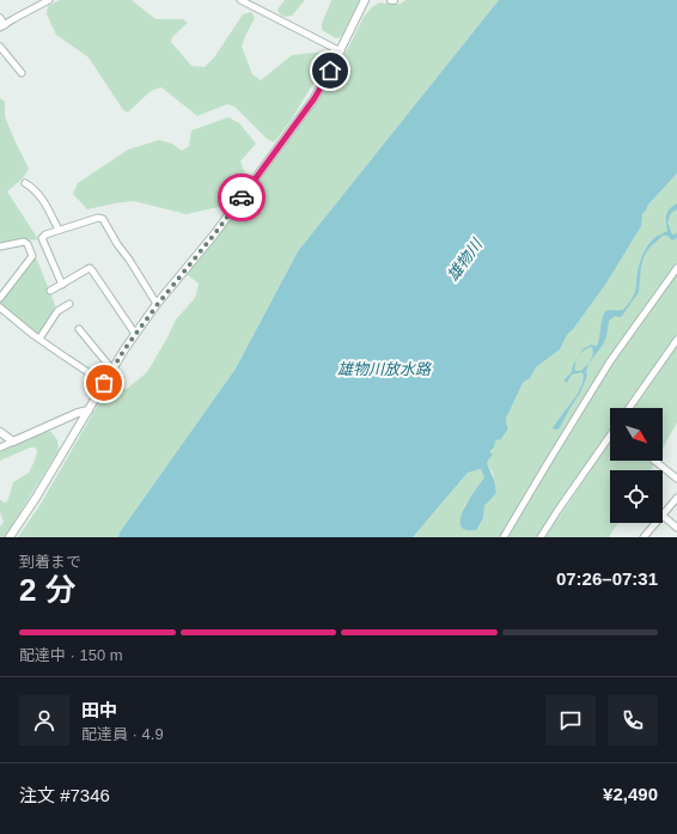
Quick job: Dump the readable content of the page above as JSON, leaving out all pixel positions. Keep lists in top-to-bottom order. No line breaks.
{"water":["雄物川","雄物川放水路"],"north":"bottom right","page":{"heading":["2 分","到着まで","07:26–07:31"],"panel":["田中","配達員 · 4.9","注文 #7346","¥2,490"],"bar":"配達中 · 150 m"}}
